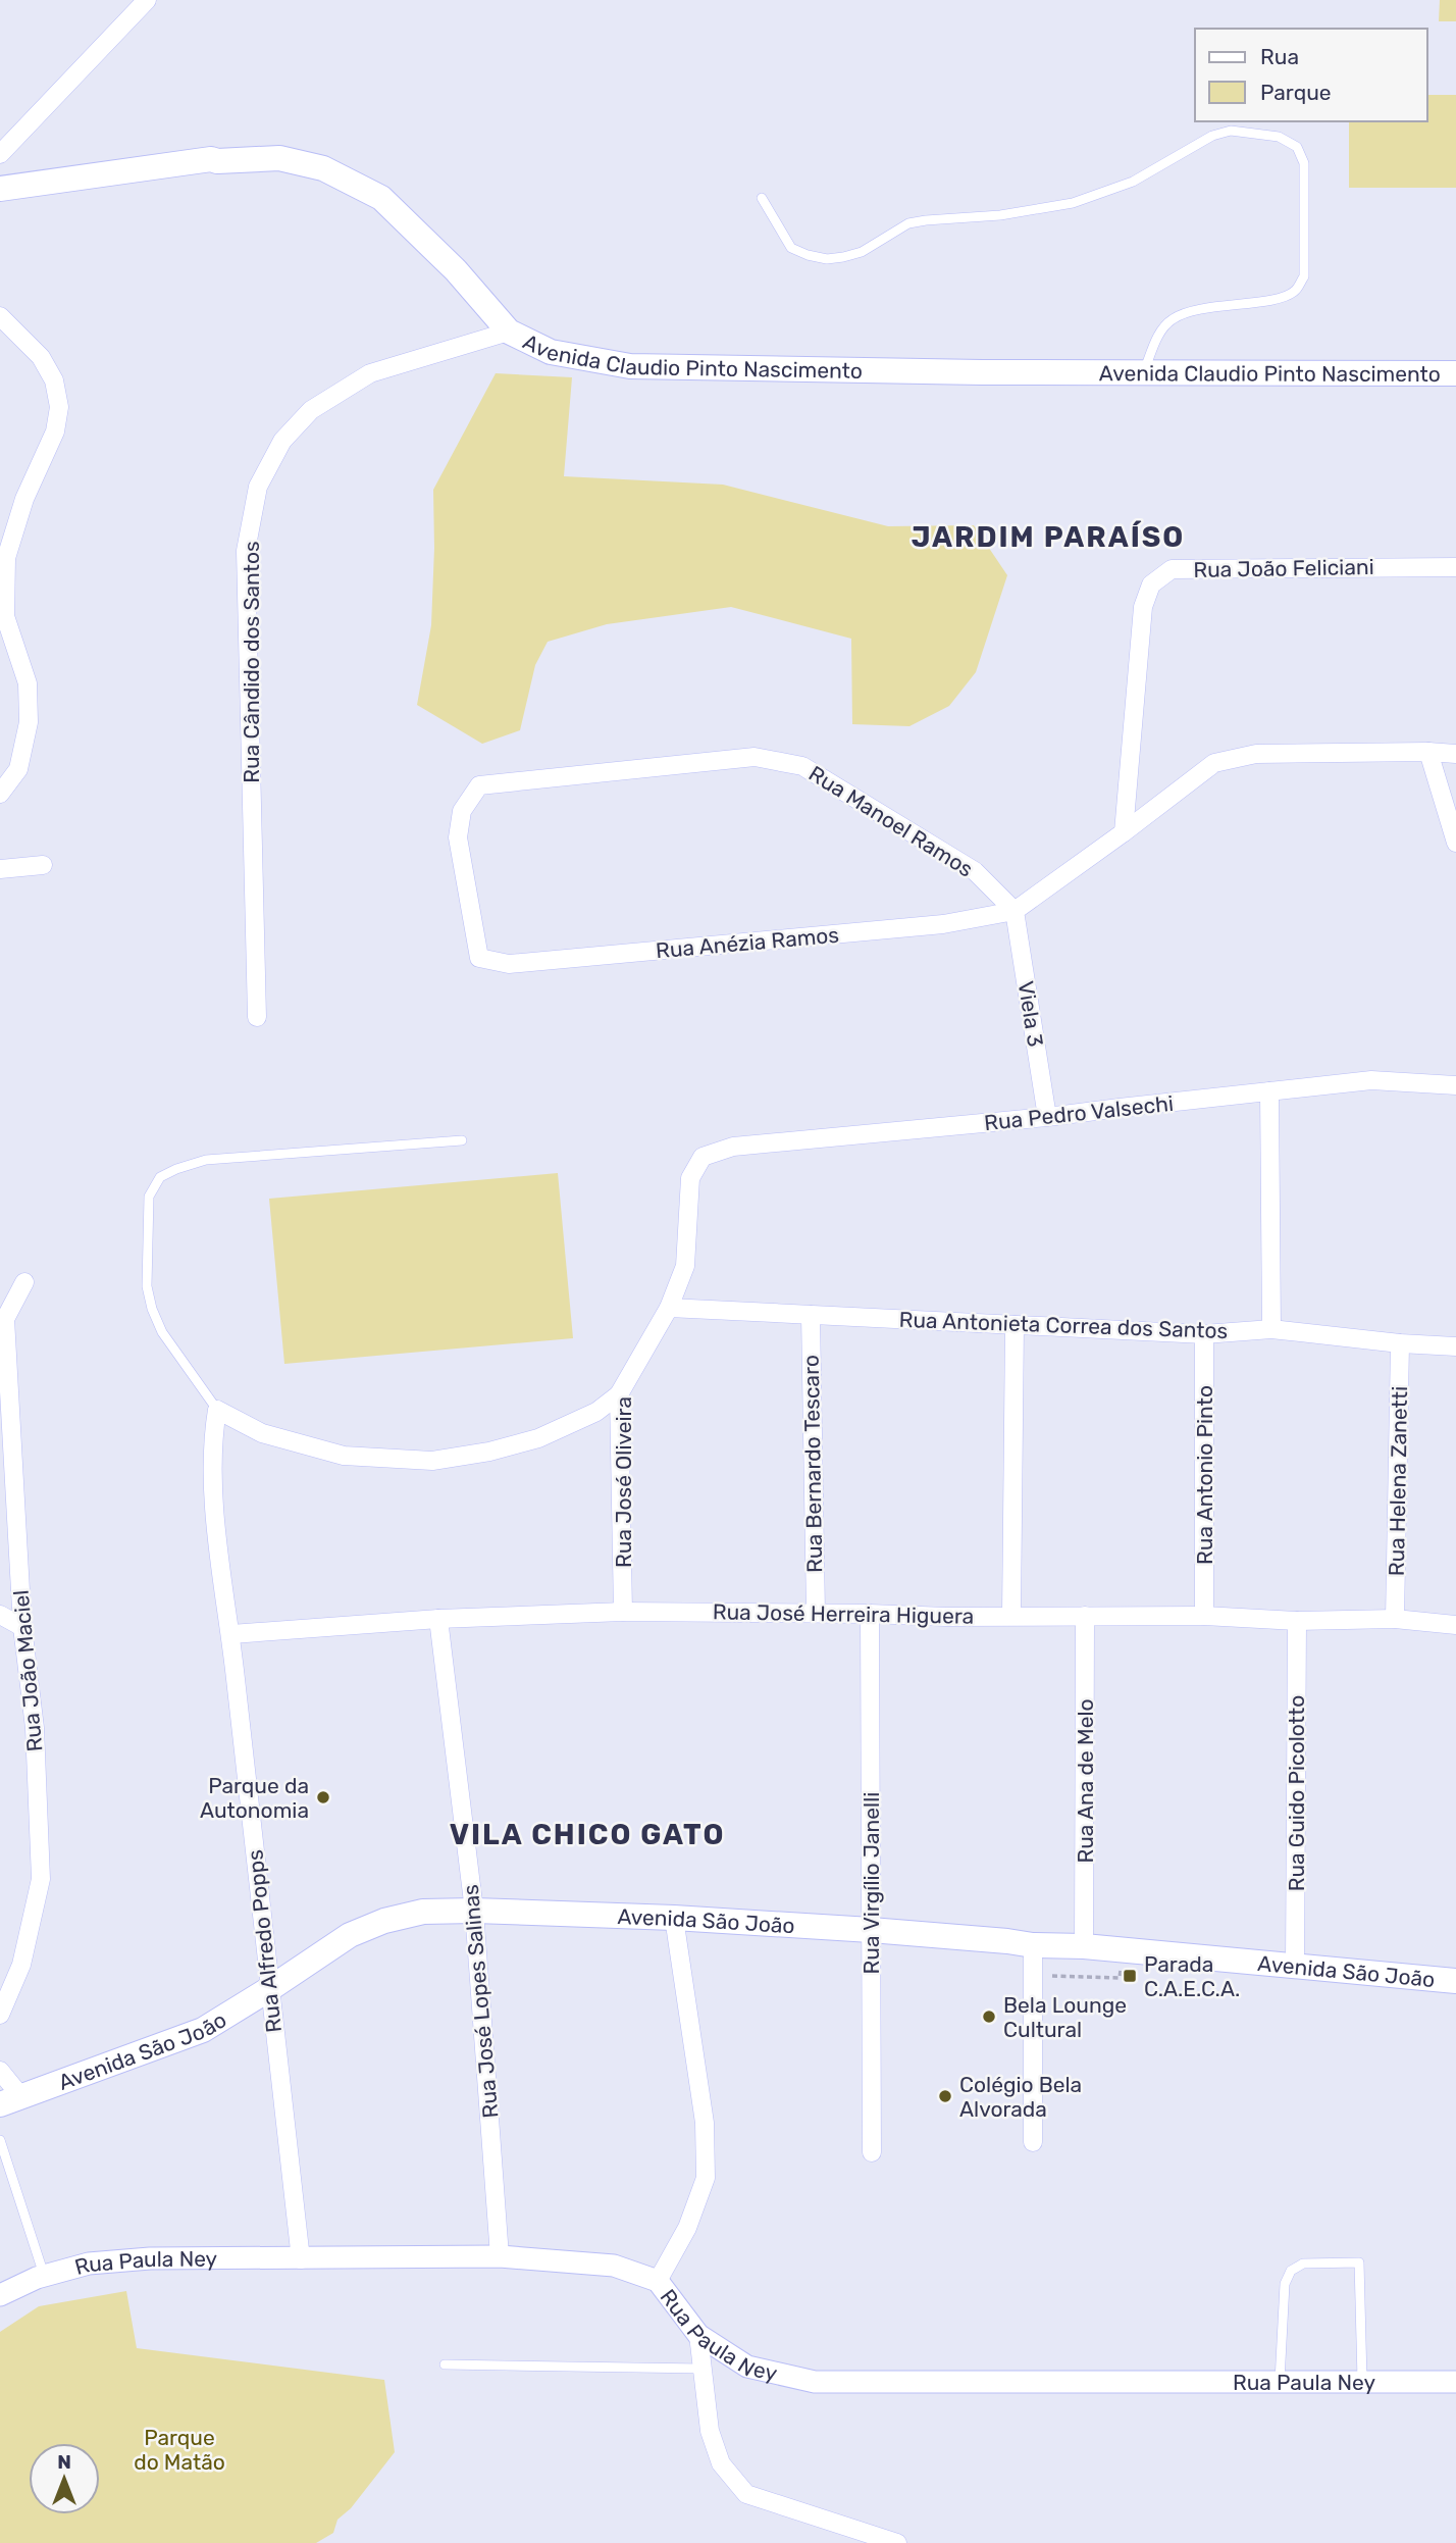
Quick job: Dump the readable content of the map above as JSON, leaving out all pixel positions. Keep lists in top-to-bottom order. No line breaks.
{"streets":{"main road":["Avenida Claudio Pinto Nascimento","Avenida São João"],"street":["Rua João Feliciani","Rua Cândido dos Santos","Rua Manoel Ramos","Rua Anézia Ramos","Viela 3","Rua Pedro Valsechi","Rua Antonieta Correa dos Santos","Rua Bernardo Tescaro","Rua Antonio Pinto","Rua Helena Zanetti","Rua José Oliveira","Rua José Herreira Higuera","Rua João Maciel","Rua Ana de Melo","Rua Guido Picolotto","Rua Virgílio Janelli","Rua Alfredo Popps","Rua José Lopes Salinas","Rua Paula Ney"]},"crossings":[["Avenida Claudio Pinto Nascimento","Rua Cândido dos Santos"],["Rua Manoel Ramos","Rua Anézia Ramos"],["Rua Manoel Ramos","Viela 3"],["Rua Anézia Ramos","Viela 3"],["Viela 3","Rua Pedro Valsechi"],["Rua Pedro Valsechi","Rua José Oliveira"],["Rua Antonieta Correa dos Santos","Rua Bernardo Tescaro"],["Rua Antonieta Correa dos Santos","Rua Antonio Pinto"],["Rua Antonieta Correa dos Santos","Rua Helena Zanetti"],["Rua Antonieta Correa dos Santos","Rua José Oliveira"],["Rua Bernardo Tescaro","Rua José Herreira Higuera"],["Rua Antonio Pinto","Rua José Herreira Higuera"],["Rua Helena Zanetti","Rua José Herreira Higuera"],["Rua José Oliveira","Rua José Herreira Higuera"],["Rua José Herreira Higuera","Rua Ana de Melo"],["Rua José Herreira Higuera","Rua Guido Picolotto"],["Rua José Herreira Higuera","Rua Virgílio Janelli"],["Rua José Herreira Higuera","Rua Alfredo Popps"],["Rua José Herreira Higuera","Rua José Lopes Salinas"],["Rua Ana de Melo","Avenida São João"],["Rua Guido Picolotto","Avenida São João"],["Rua Virgílio Janelli","Avenida São João"],["Avenida São João","Rua Alfredo Popps"],["Avenida São João","Rua José Lopes Salinas"],["Rua Alfredo Popps","Rua Paula Ney"],["Rua José Lopes Salinas","Rua Paula Ney"]],"districts":["JARDIM PARAÍSO","VILA CHICO GATO"],"parks":["Parque do Matão"],"places":{"other":["Parque da Autonomia","Bela Lounge Cultural","Colégio Bela Alvorada"],"transit":["Parada C.A.E.C.A."]},"legend":["Rua","Parque"],"north":"top"}
